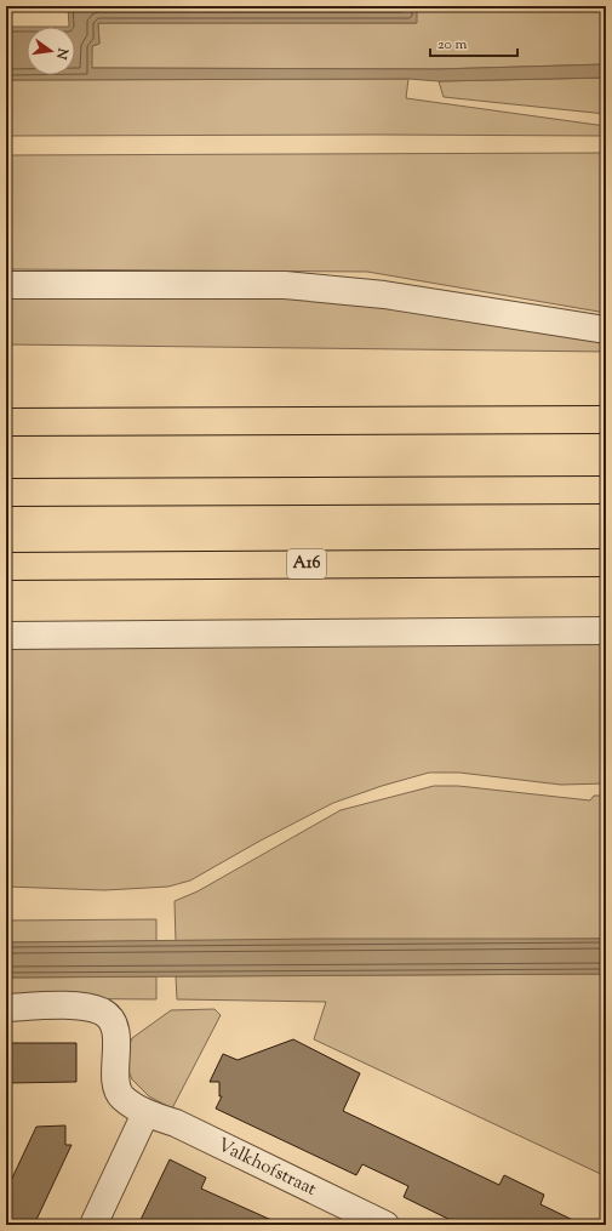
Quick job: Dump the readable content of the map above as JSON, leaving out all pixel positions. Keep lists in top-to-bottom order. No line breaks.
{"streets":{"highway":["A16"],"street":["Valkhofstraat"]},"scale_bar":"20 m","north":"right"}
